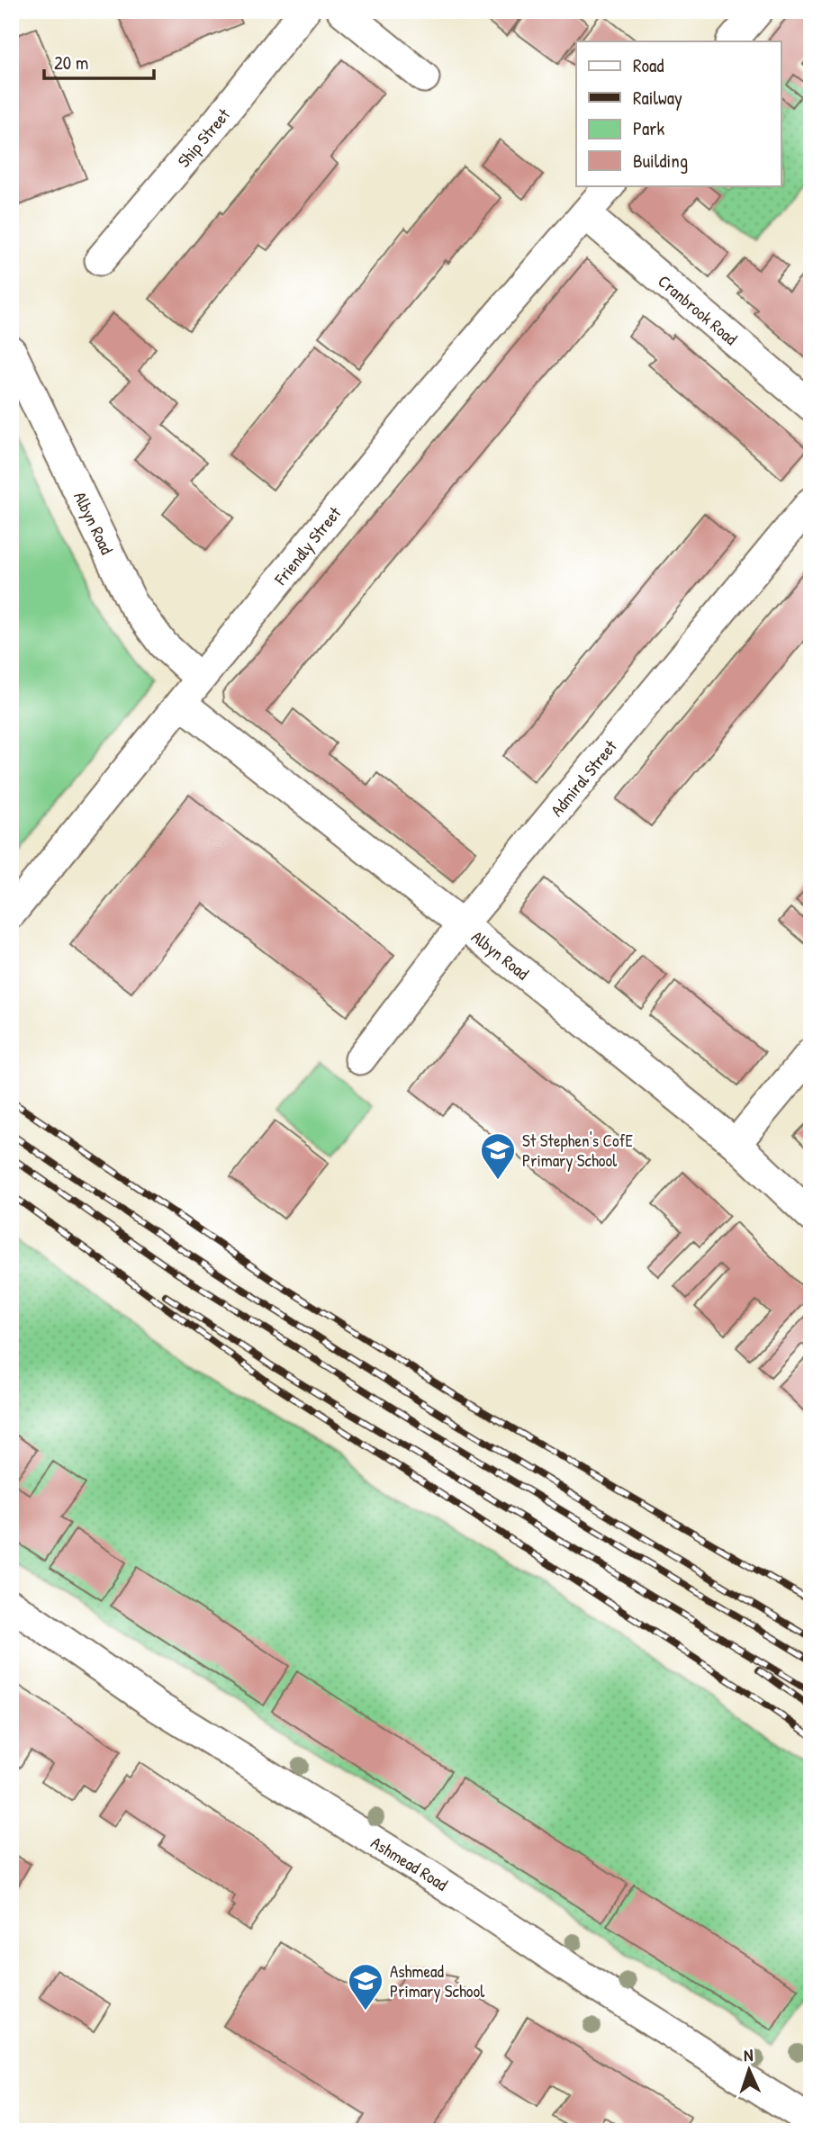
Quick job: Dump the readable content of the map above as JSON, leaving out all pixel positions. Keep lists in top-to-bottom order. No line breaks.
{"streets":{"street":["Ship Street","Cranbrook Road","Albyn Road","Friendly Street","Admiral Street","Ashmead Road"]},"crossings":[["Cranbrook Road","Friendly Street"],["Albyn Road","Friendly Street"],["Albyn Road","Admiral Street"]],"places":{"school or university":["St Stephen's CofE Primary School","Ashmead Primary School"]},"legend":["Road","Railway","Park","Building"],"scale_bar":"20 m","north":"top"}
